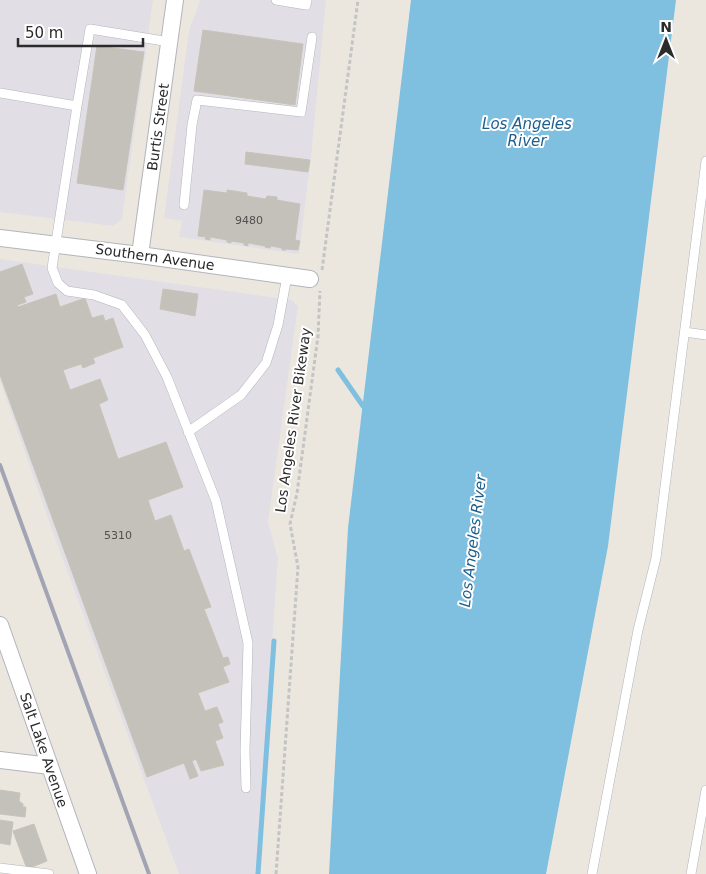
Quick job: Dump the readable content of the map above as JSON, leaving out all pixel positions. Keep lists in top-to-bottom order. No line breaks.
{"streets":{"street":["Burtis Street","Southern Avenue","Salt Lake Avenue"],"path":["Los Angeles River Bikeway"]},"crossings":[["Burtis Street","Southern Avenue"],["Southern Avenue","Los Angeles River Bikeway"]],"water":["Los Angeles River"],"house_numbers":["9480","5310"],"scale_bar":"50 m","north":"top"}
